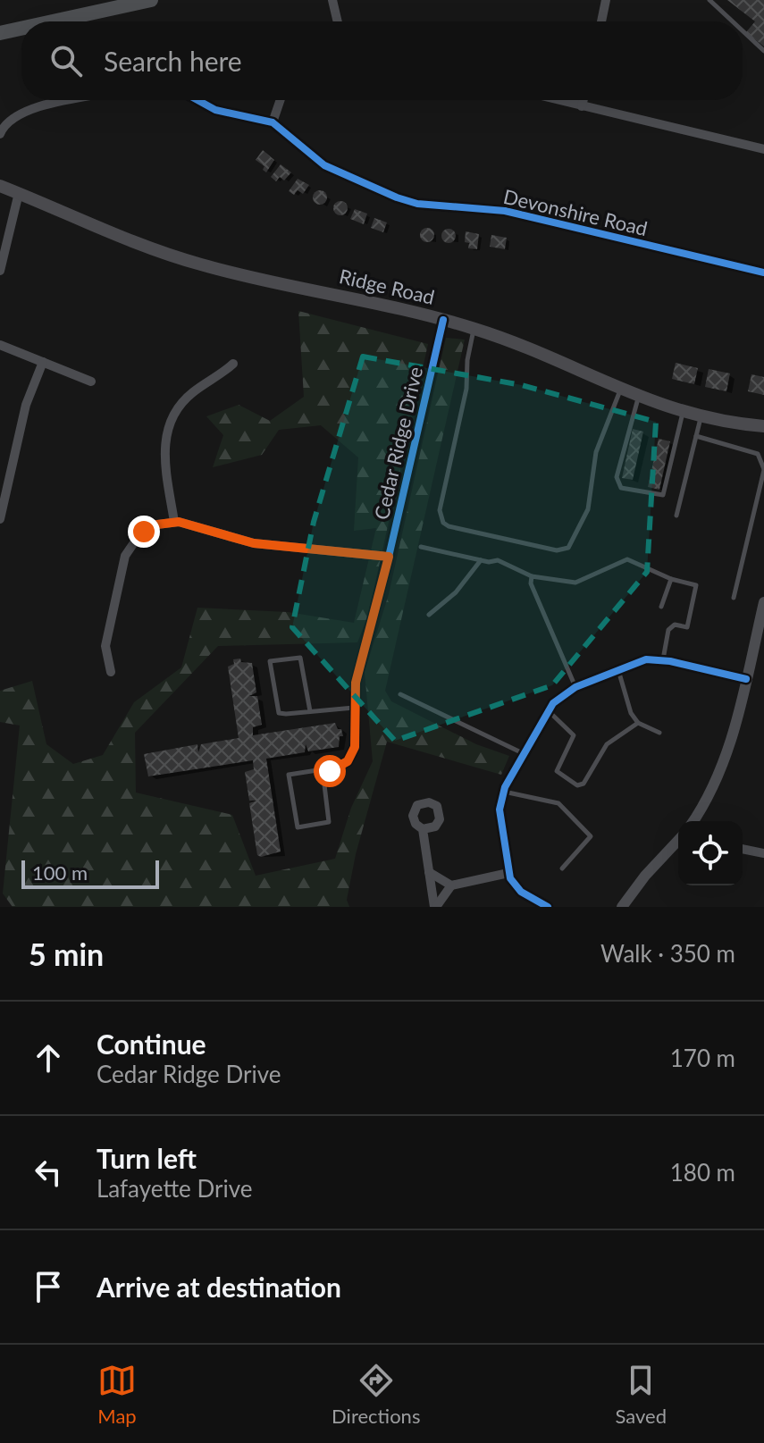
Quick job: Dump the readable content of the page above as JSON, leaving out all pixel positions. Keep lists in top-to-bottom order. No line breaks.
{"streets":{"main road":["Ridge Road"],"street":["Devonshire Road","Cedar Ridge Drive"]},"crossings":[["Ridge Road","Cedar Ridge Drive"]],"scale_bar":"100 m","page":{"search":"Search here","scale":"100 m","heading":["5 min","Walk · 350 m"],"list":[["Continue","Cedar Ridge Drive","170 m"],["Turn left","Lafayette Drive","180 m"],"Arrive at destination"],"nav":["Map","Directions","Saved"]}}
